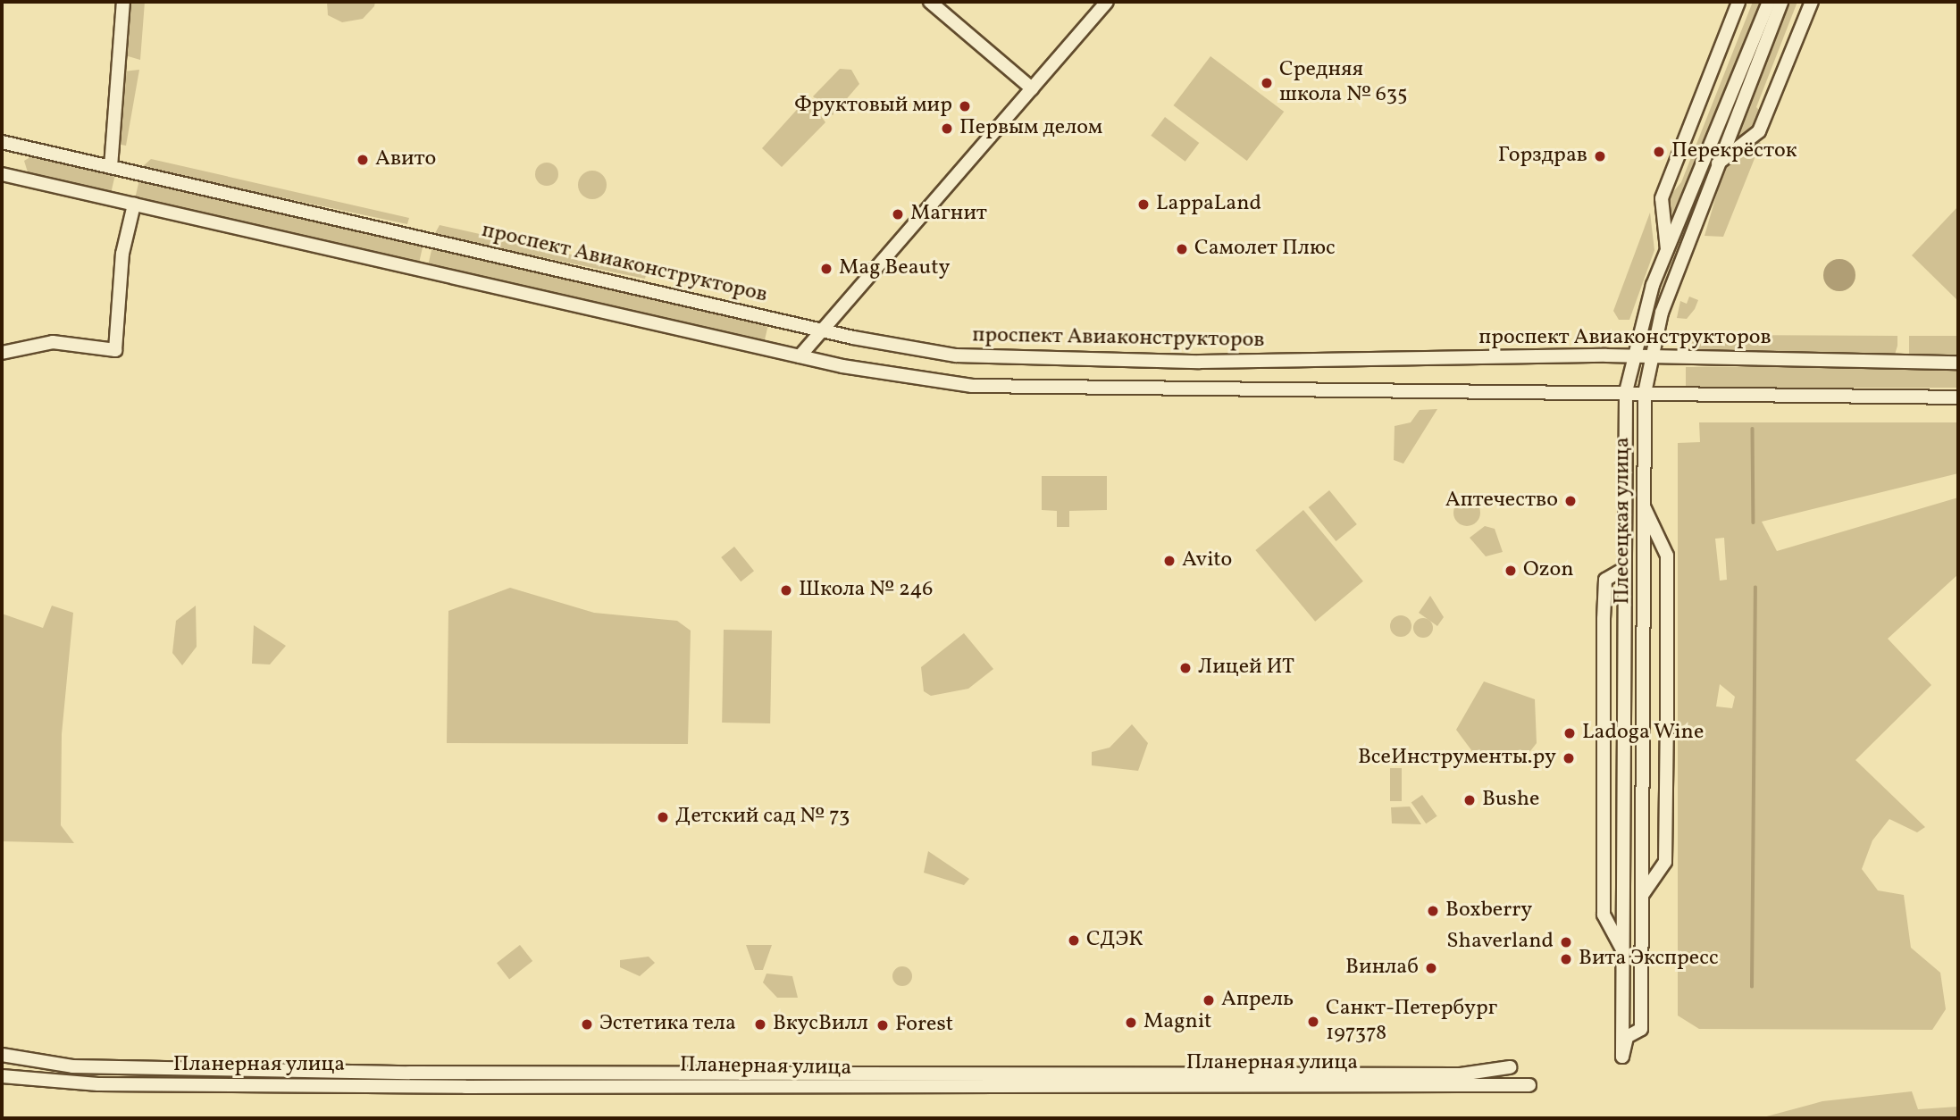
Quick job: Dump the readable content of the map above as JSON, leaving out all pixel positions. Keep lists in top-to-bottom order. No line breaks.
{"streets":{"street":["проспект Авиаконструкторов","Плесецкая улица","Планерная улица"]},"crossings":[["проспект Авиаконструкторов","Плесецкая улица"]],"places":["Средняя школа № 635","Фруктовый мир","Первым делом","Перекрёсток","Горздрав","Авито","LappaLand","Магнит","Самолет Плюс","Mag Beauty","Аптечество","Avito","Ozon","Школа № 246","Лицей ИТ","Ladoga Wine","ВсеИнструменты.ру","Bushe","Детский сад № 73","Boxberry","СДЭК","Shaverland","Вита Экспресс","Винлаб","Апрель","Санкт-Петербург 197378","Magnit","Эстетика тела","ВкусВилл","Forest"]}
